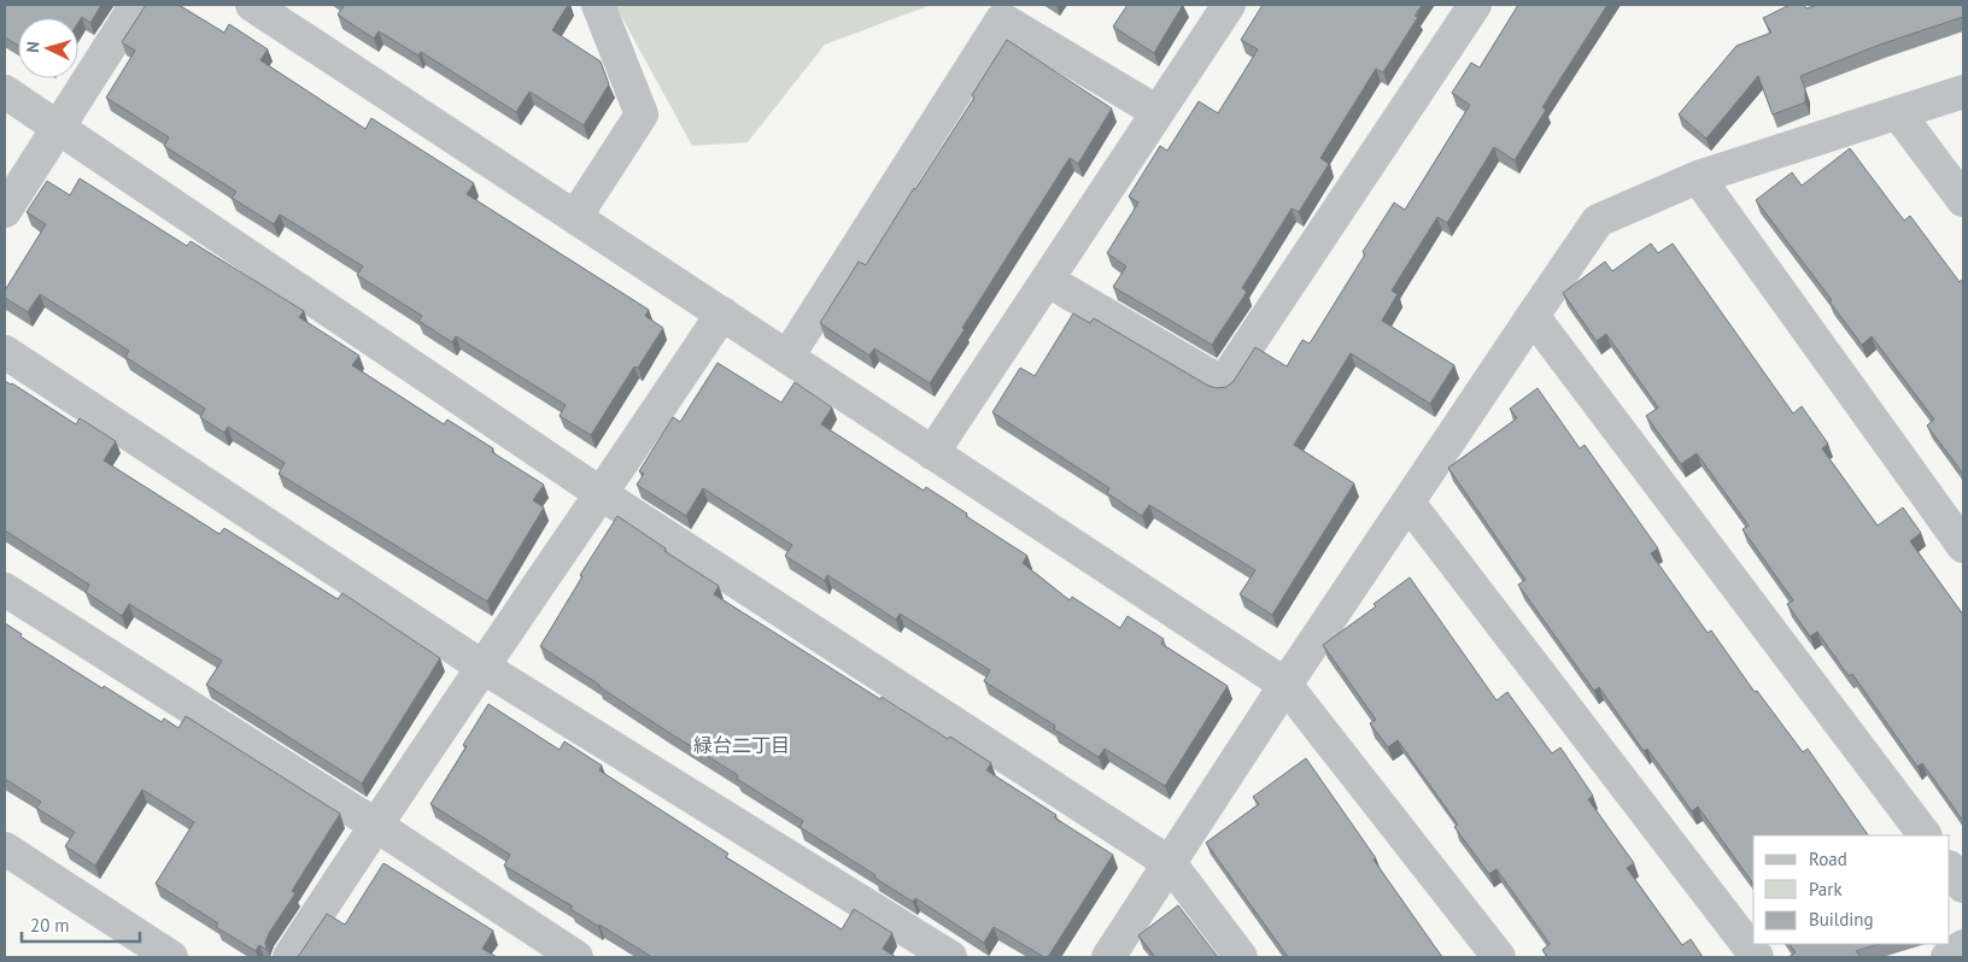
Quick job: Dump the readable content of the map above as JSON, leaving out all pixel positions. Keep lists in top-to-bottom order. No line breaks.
{"districts":["緑台二丁目"],"legend":["Road","Park","Building"],"scale_bar":"20 m","north":"left"}
